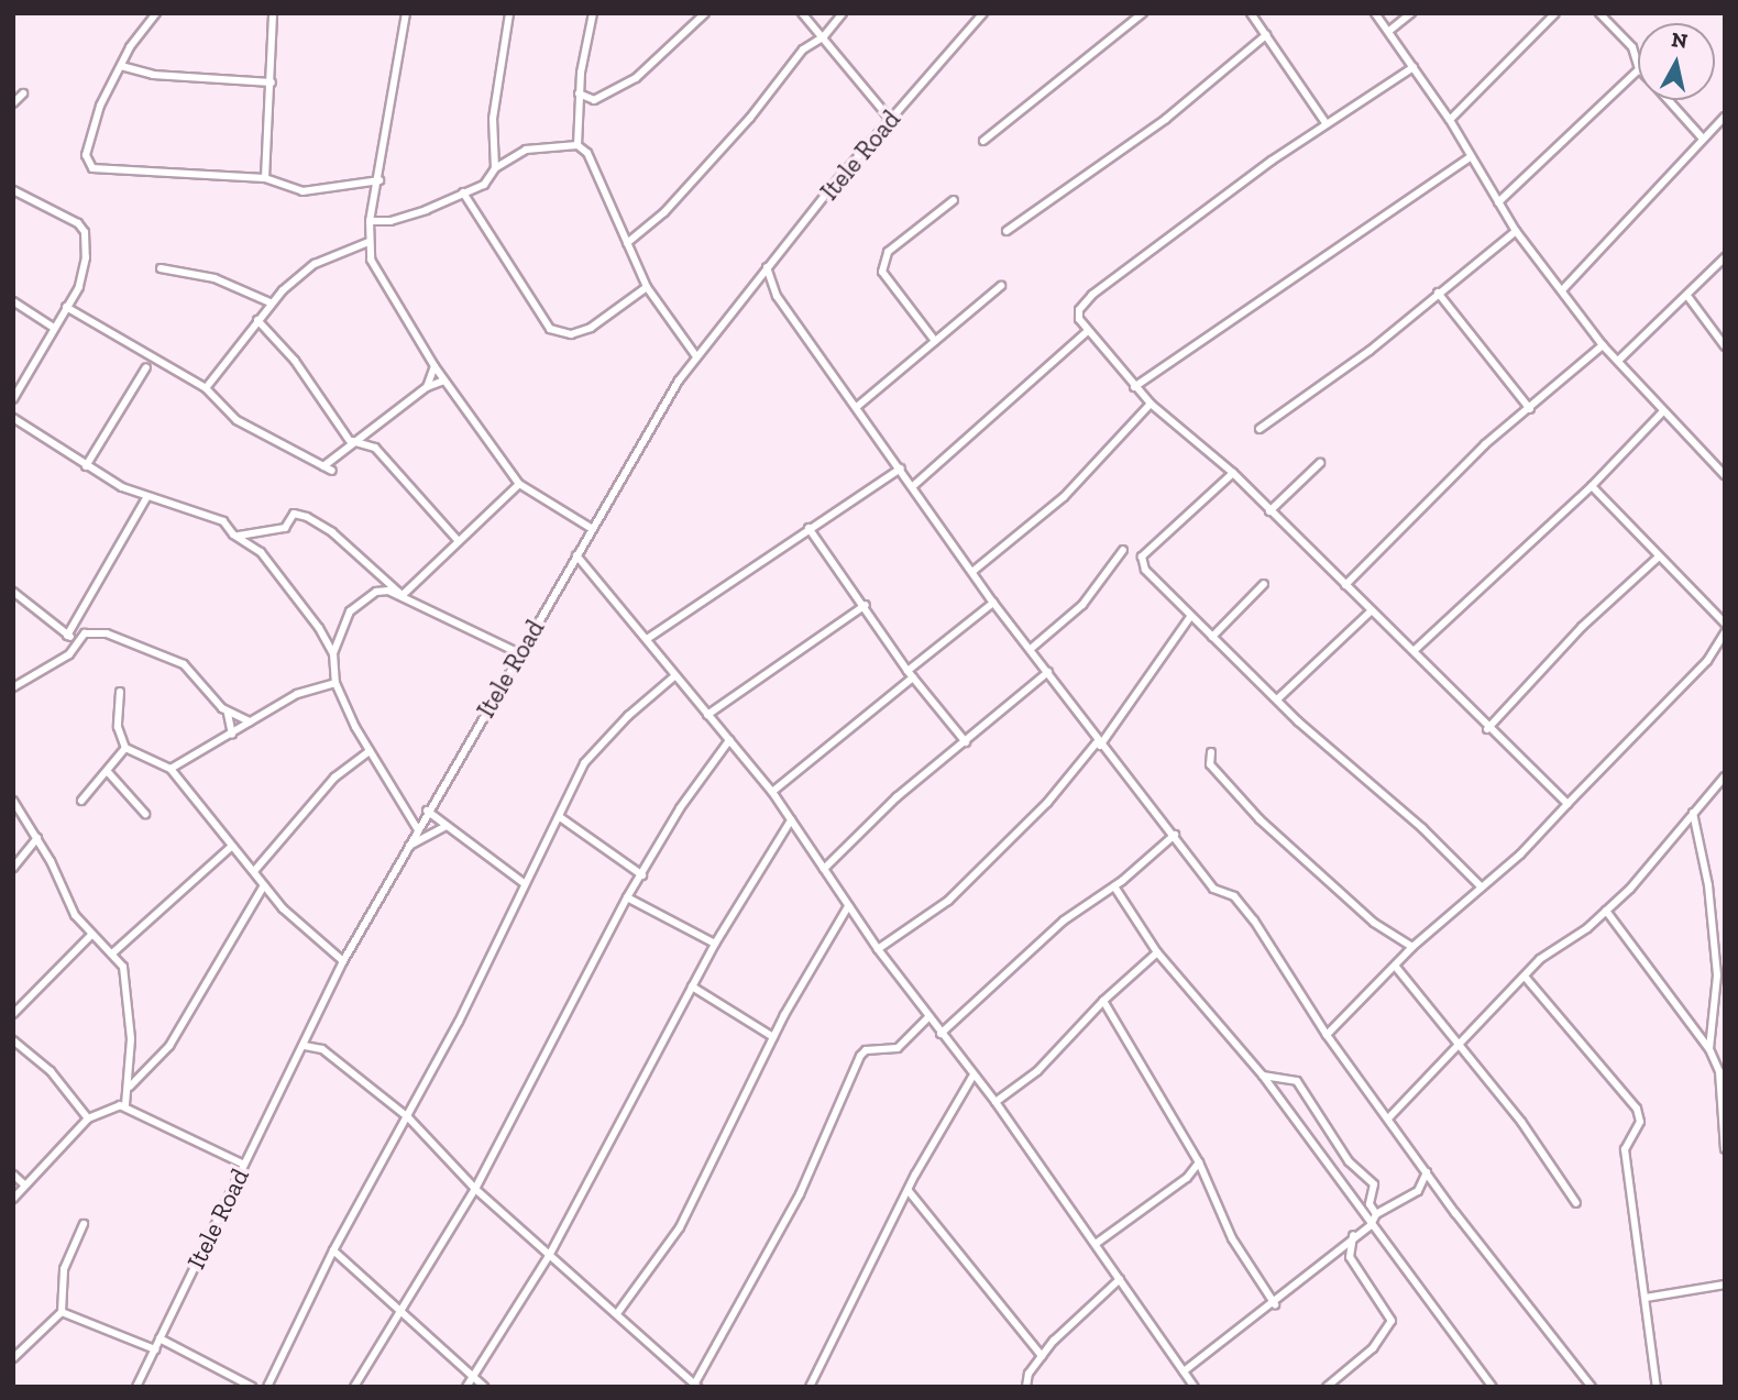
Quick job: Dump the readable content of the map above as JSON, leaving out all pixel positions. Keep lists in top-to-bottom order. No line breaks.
{"streets":{"street":["Itele Road"]},"north":"top"}
